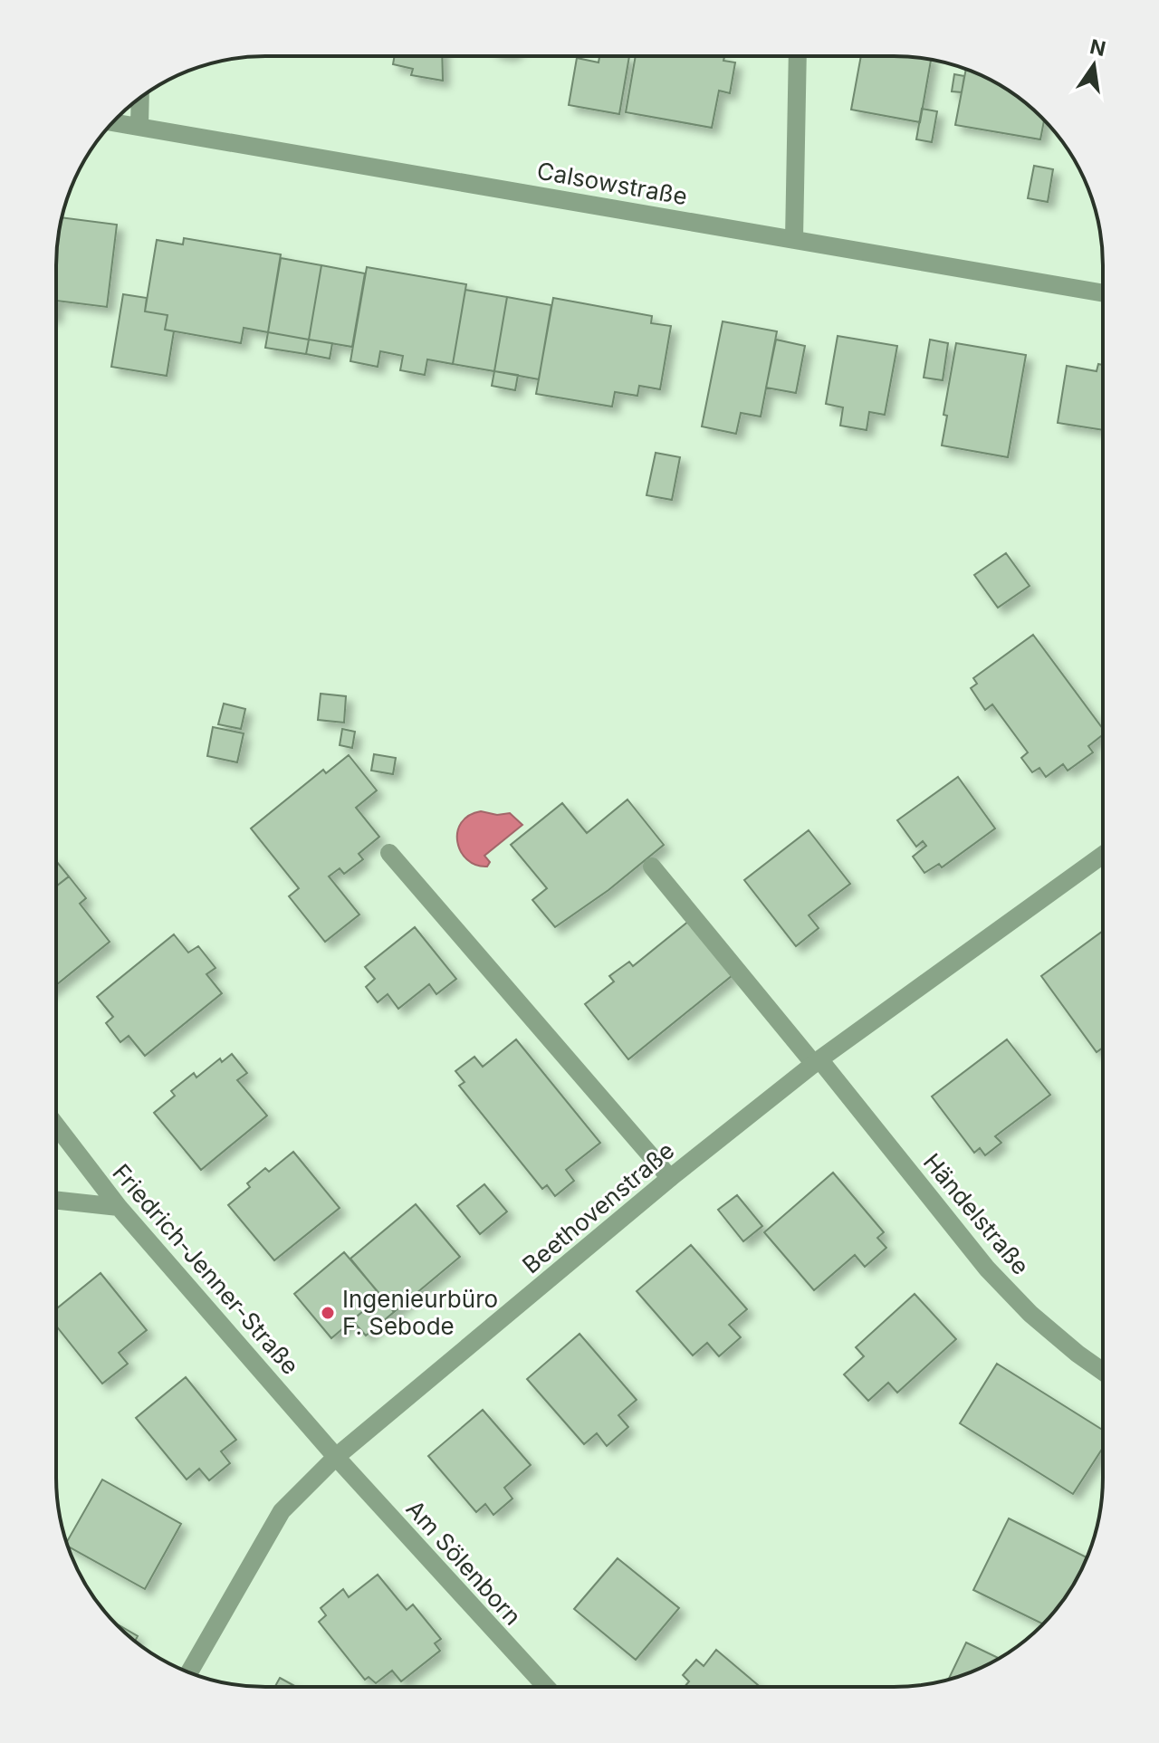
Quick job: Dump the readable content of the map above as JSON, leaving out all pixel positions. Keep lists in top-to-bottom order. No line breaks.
{"streets":{"street":["Calsowstraße","Beethovenstraße","Händelstraße","Friedrich-Jenner-Straße","Am Sölenborn"]},"crossings":[["Beethovenstraße","Händelstraße"],["Beethovenstraße","Friedrich-Jenner-Straße"],["Beethovenstraße","Am Sölenborn"],["Friedrich-Jenner-Straße","Am Sölenborn"]],"places":["Ingenieurbüro F. Sebode"],"north":"top"}
